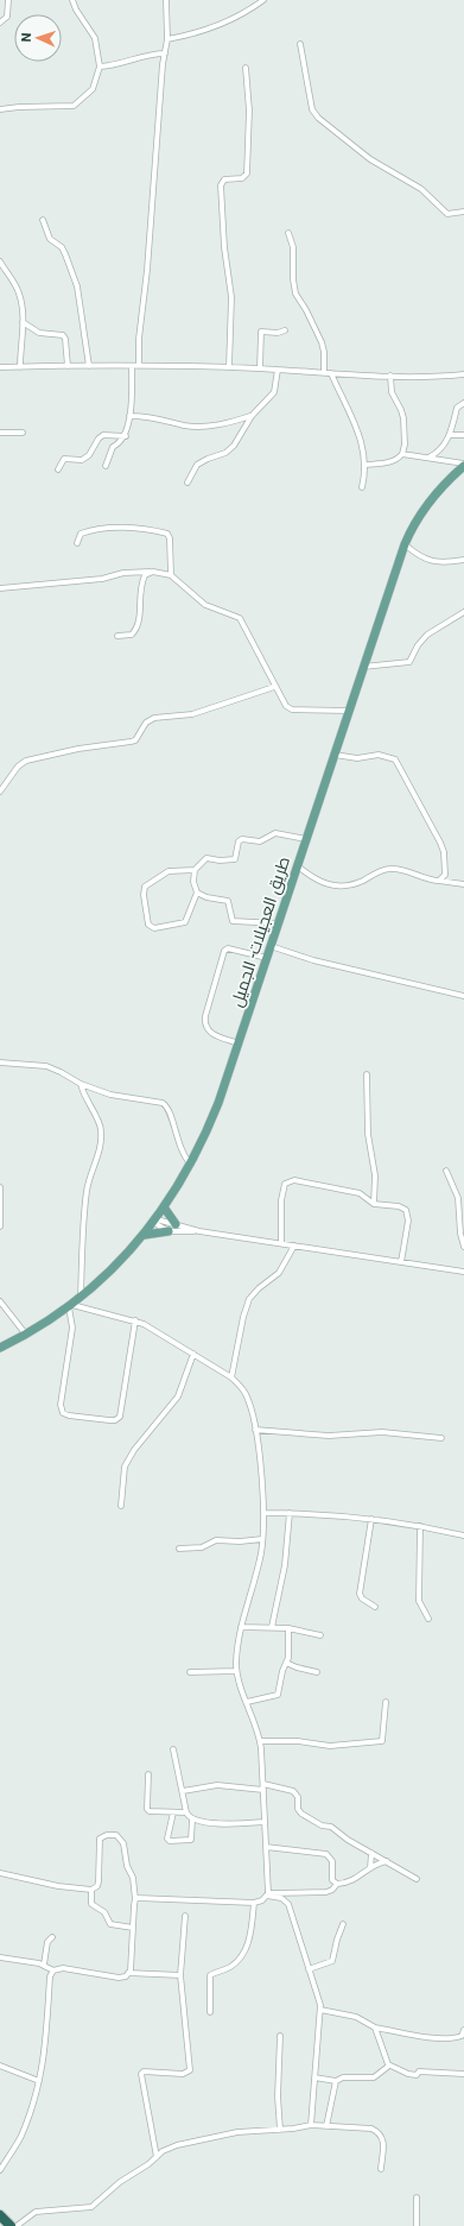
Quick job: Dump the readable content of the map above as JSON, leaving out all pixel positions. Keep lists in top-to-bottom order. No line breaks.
{"streets":{"main road":["طريق العجيلات- الجميل"]},"north":"left"}
